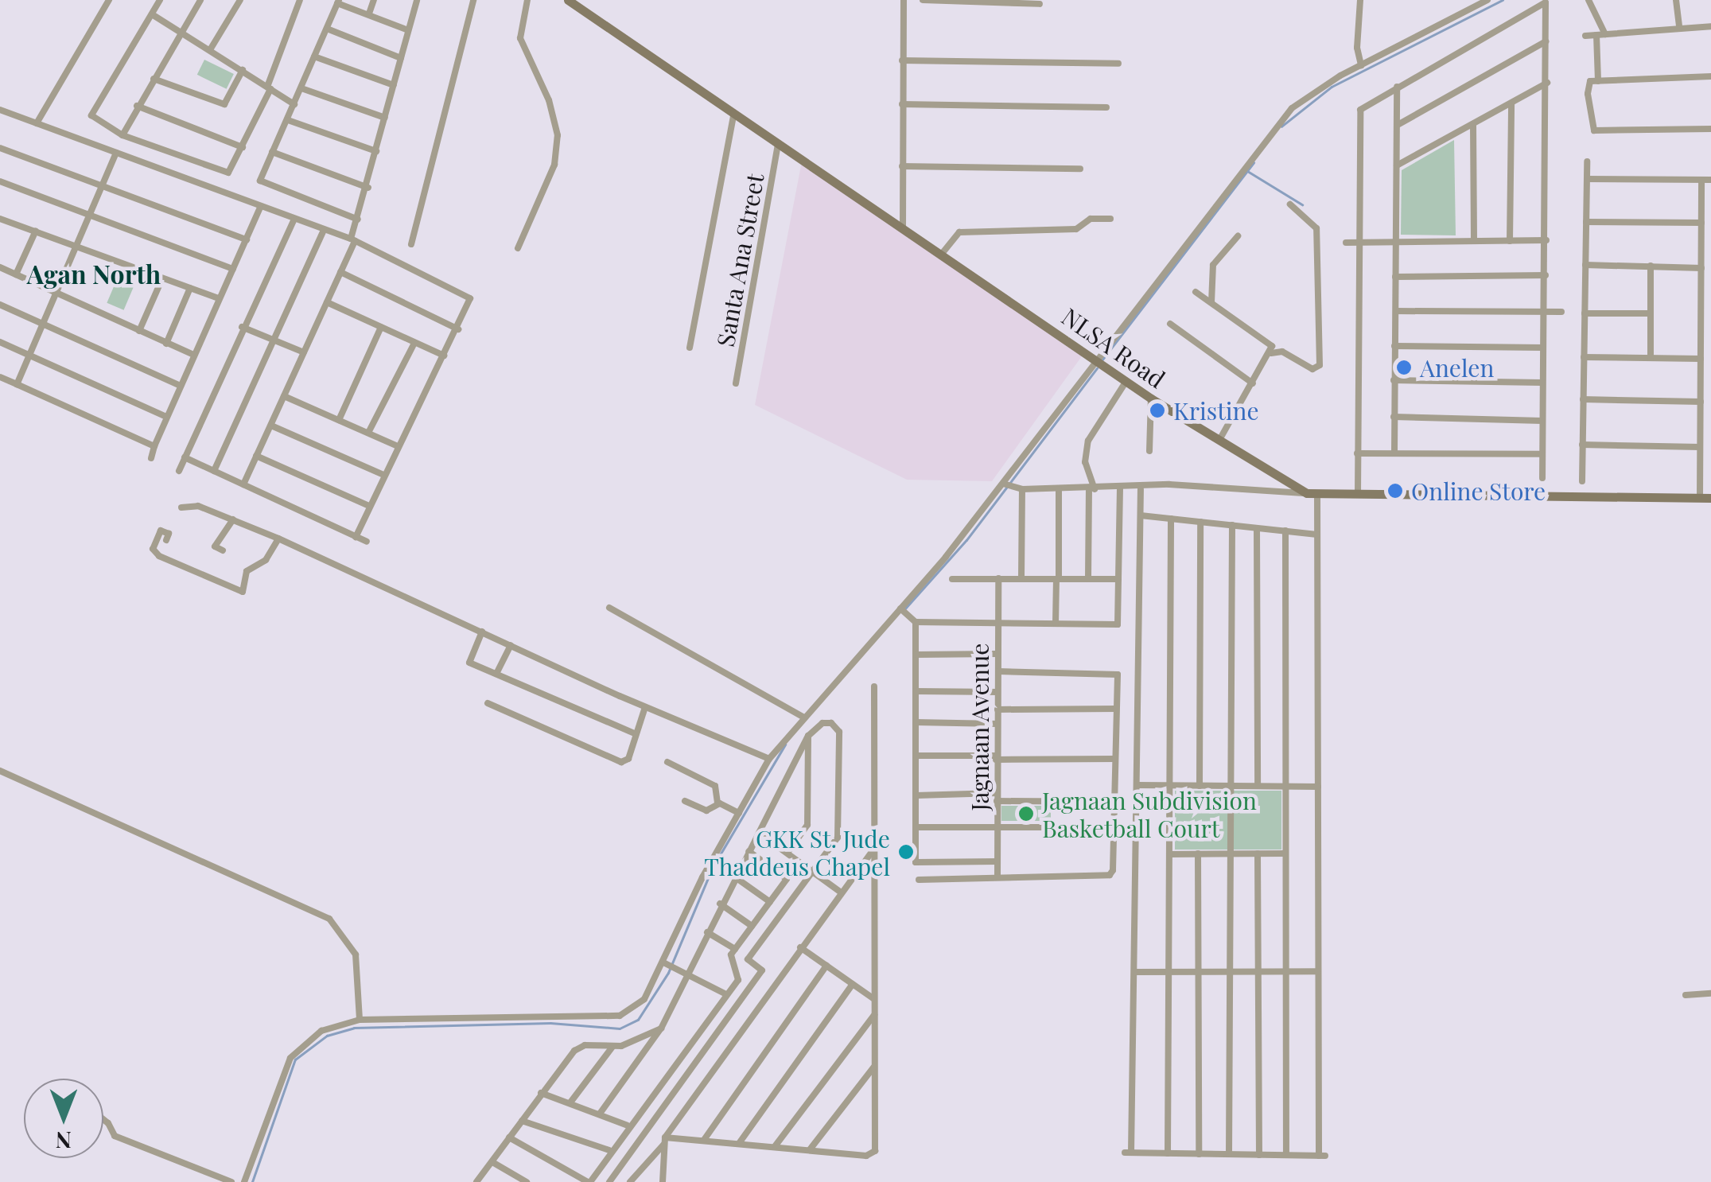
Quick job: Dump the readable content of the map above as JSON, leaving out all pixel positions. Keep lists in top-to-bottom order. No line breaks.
{"streets":{"main road":["NLSA Road"],"street":["Santa Ana Street","Jagnaan Avenue"]},"crossings":[["Santa Ana Street","NLSA Road"]],"districts":["Agan North"],"places":["Anelen","Kristine","Online Store","Jagnaan Subdivision Basketball Court","GKK St. Jude Thaddeus Chapel"],"north":"bottom"}
